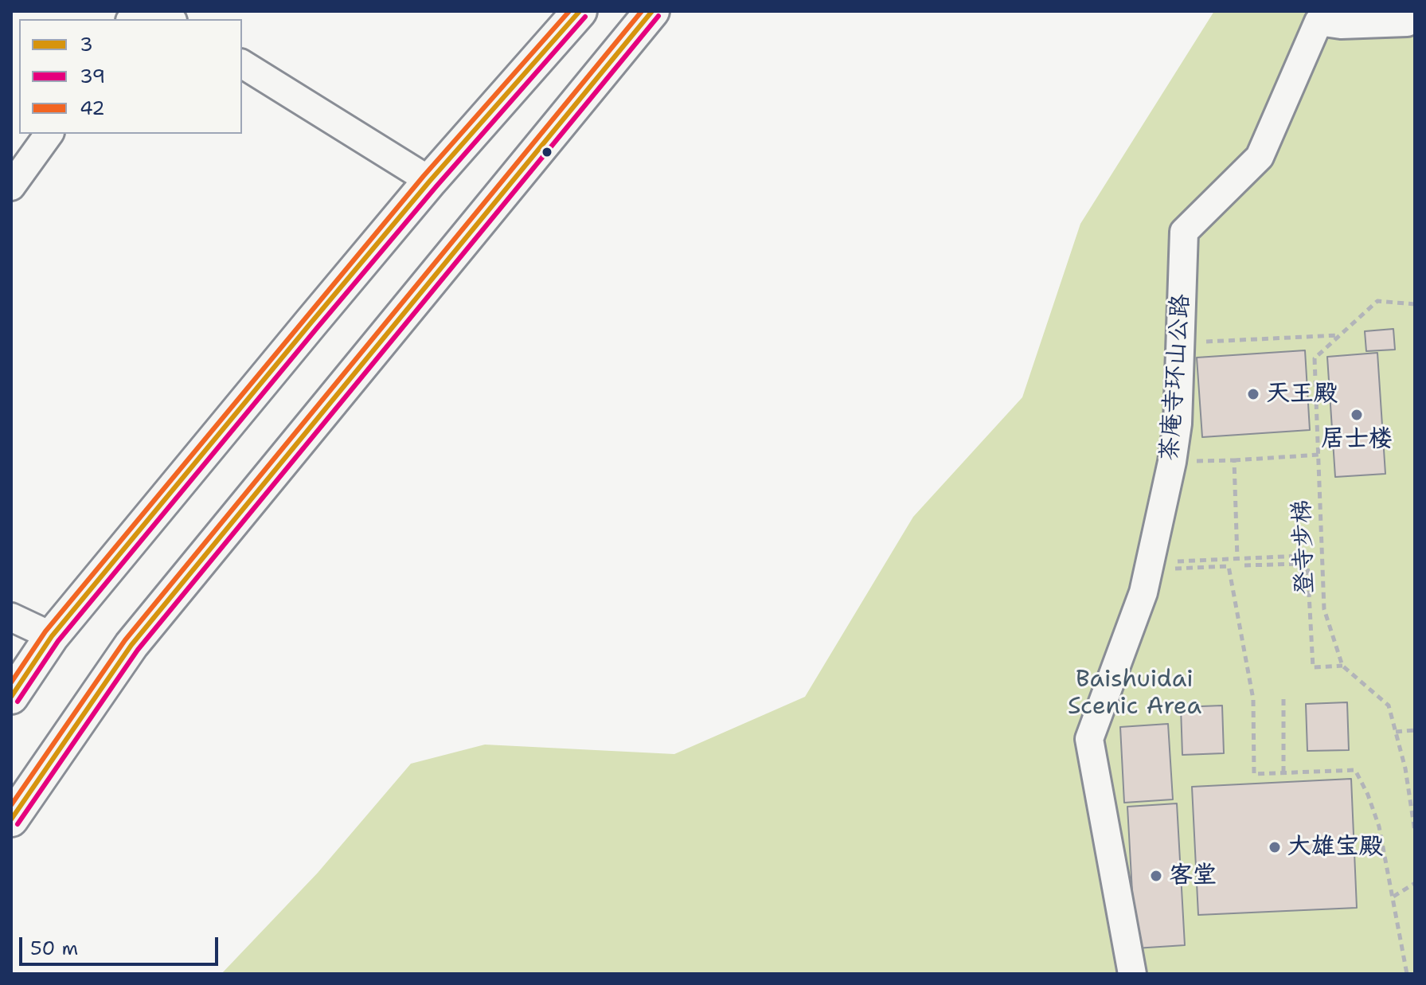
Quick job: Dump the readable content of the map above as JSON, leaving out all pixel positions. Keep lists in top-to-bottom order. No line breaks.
{"streets":{"street":["茶庵寺环山公路"],"path":["登寺步梯"]},"parks":["Baishuidai Scenic Area"],"places":["天王殿","居士楼","大雄宝殿","客堂"],"lines":["transit line 3","transit line 42","transit line 39"],"legend":["3","39","42"],"scale_bar":"50 m"}
